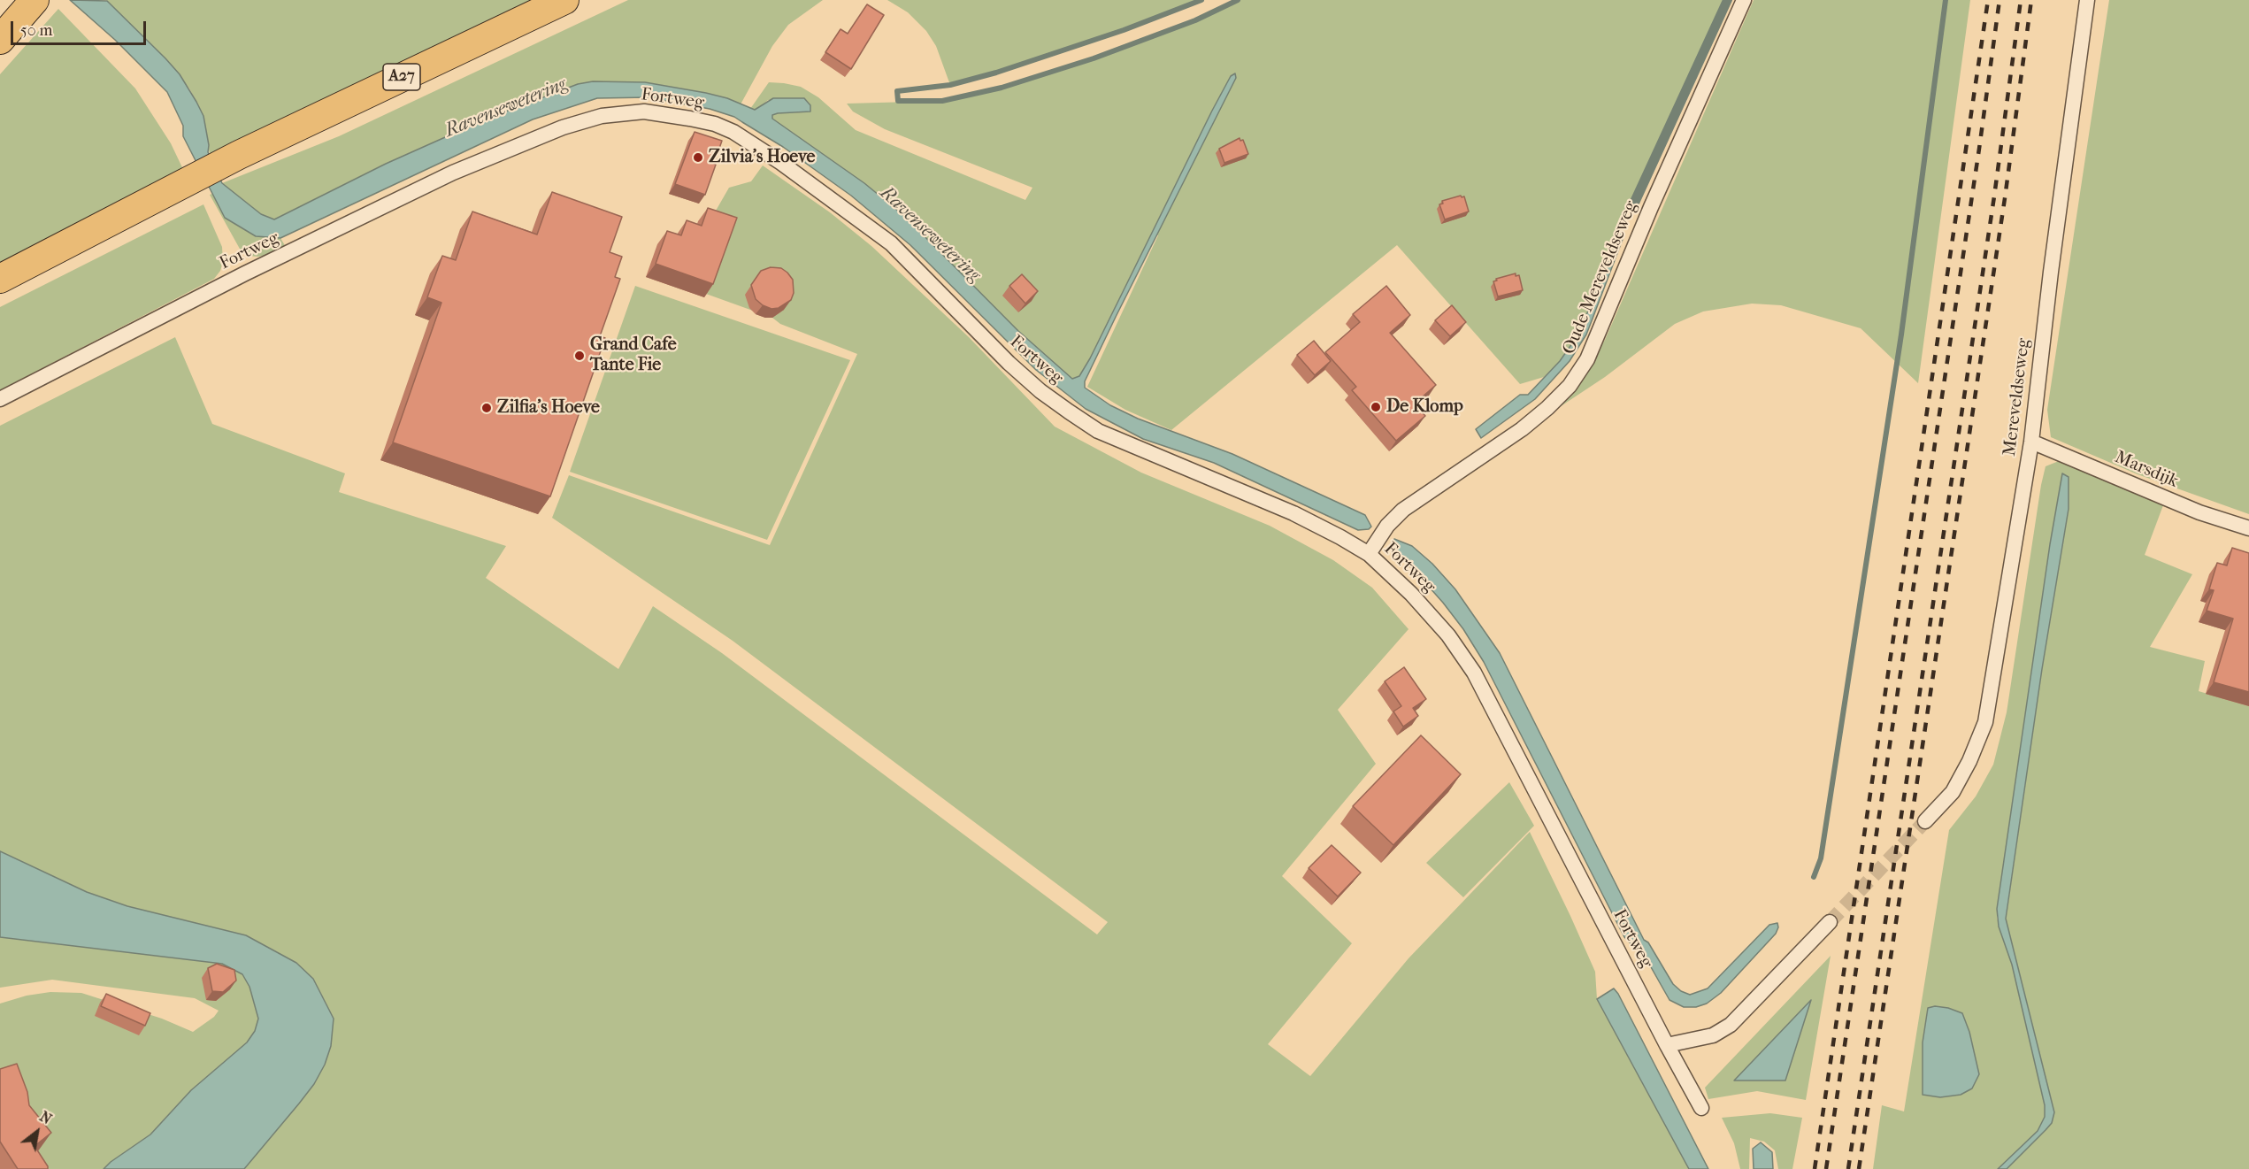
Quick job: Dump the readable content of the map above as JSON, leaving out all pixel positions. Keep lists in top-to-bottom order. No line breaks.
{"streets":{"highway":["A27"],"street":["Fortweg","Oude Mereveldseweg","Mereveldseweg","Marsdijk"]},"crossings":[["Fortweg","Oude Mereveldseweg"],["Mereveldseweg","Marsdijk"]],"water":["Ravensewetering"],"places":["Zilvia's Hoeve","Grand Cafe Tante Fie","De Klomp","Zilfia's Hoeve"],"scale_bar":"50 m","north":"top right"}
